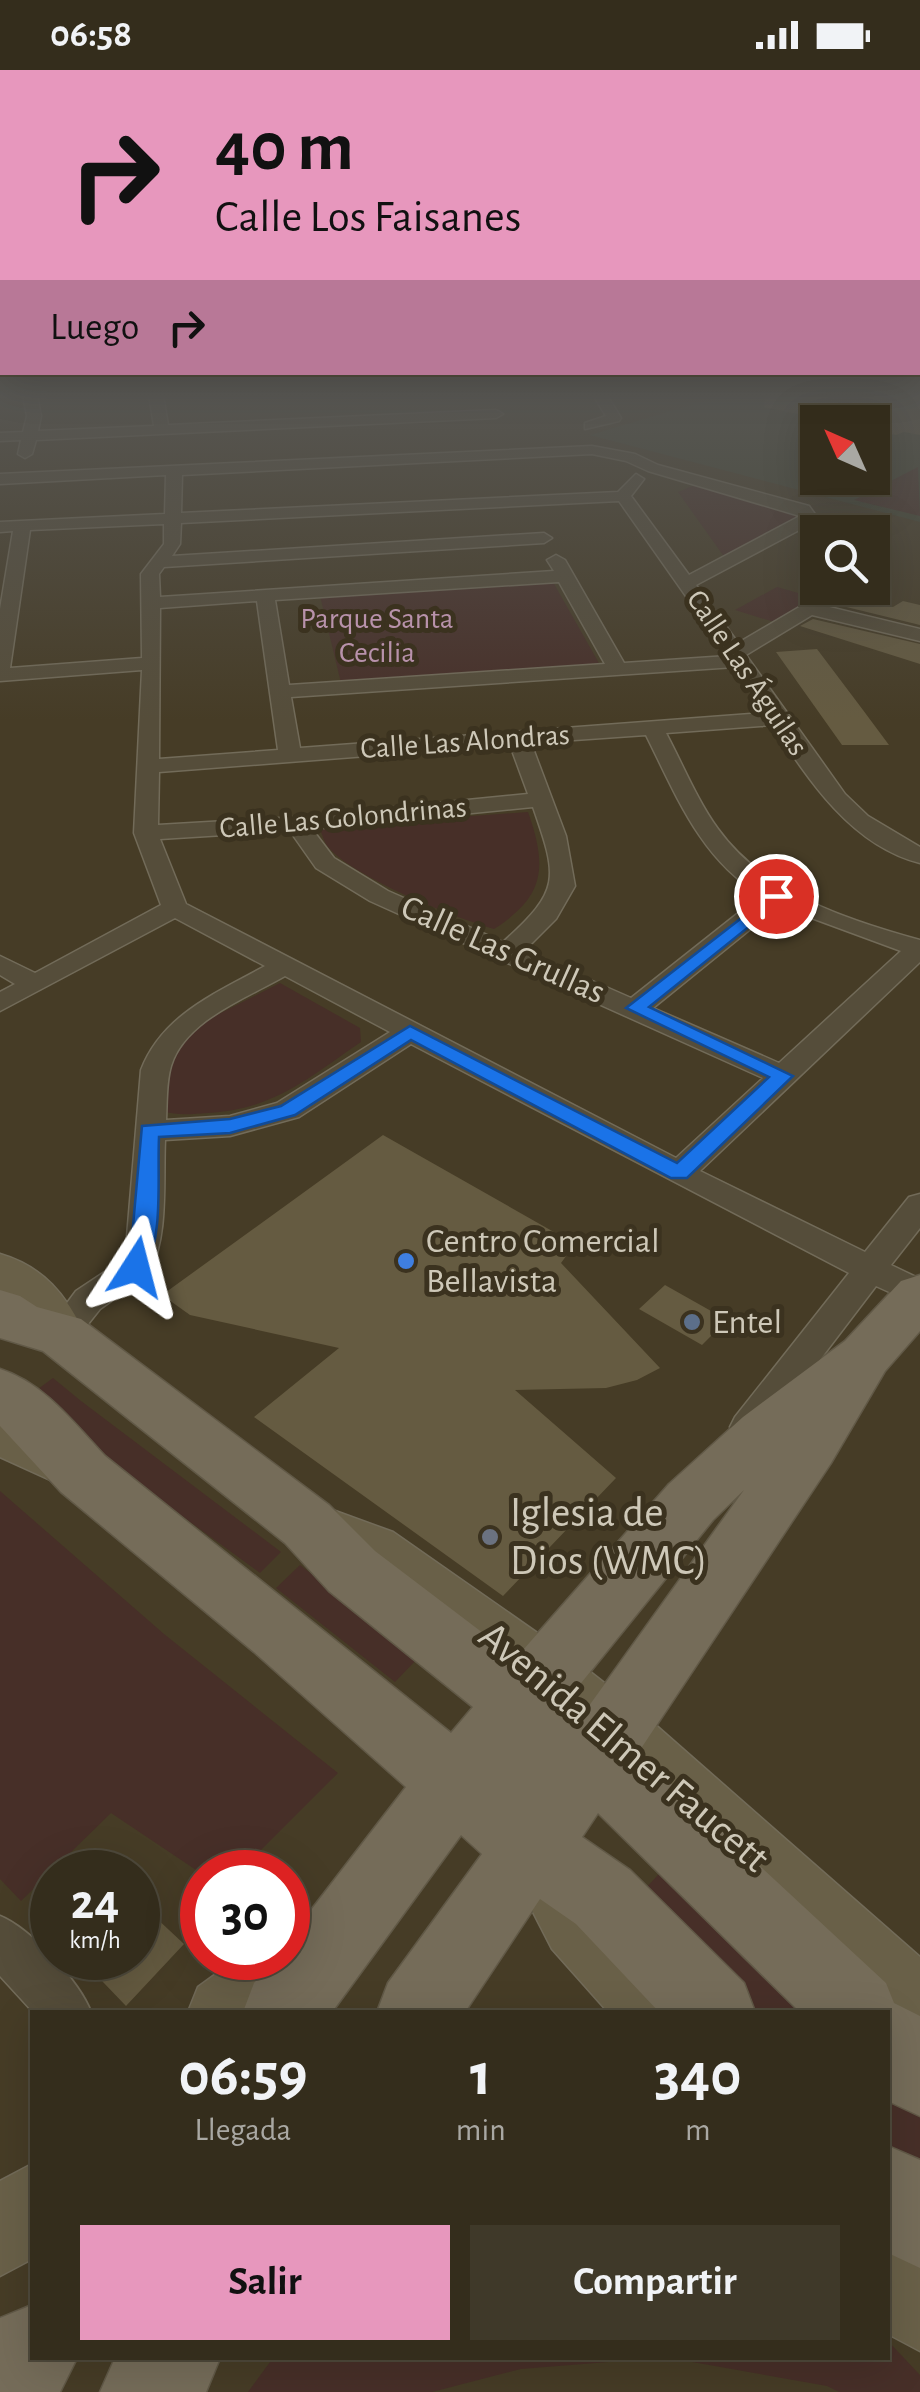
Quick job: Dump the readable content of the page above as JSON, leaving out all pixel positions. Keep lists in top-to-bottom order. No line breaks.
{"streets":{"main road":["Avenida Elmer Faucett"],"street":["Calle Las Águilas","Calle Las Alondras","Calle Las Golondrinas","Calle Las Grullas"]},"crossings":[["Calle Las Águilas","Calle Las Alondras"],["Calle Las Golondrinas","Calle Las Grullas"]],"parks":["Parque Santa Cecilia"],"places":["Centro Comercial Bellavista","Entel","Iglesia de Dios (WMC)"],"north":"top left","page":{"status":"06:58","turn":["40 m","Calle Los Faisanes"],"then":"Luego","speed":"24 km/h","limit":"30","eta":["06:59","Llegada","1","min","340","m"],"buttons":["Salir","Compartir"]}}
